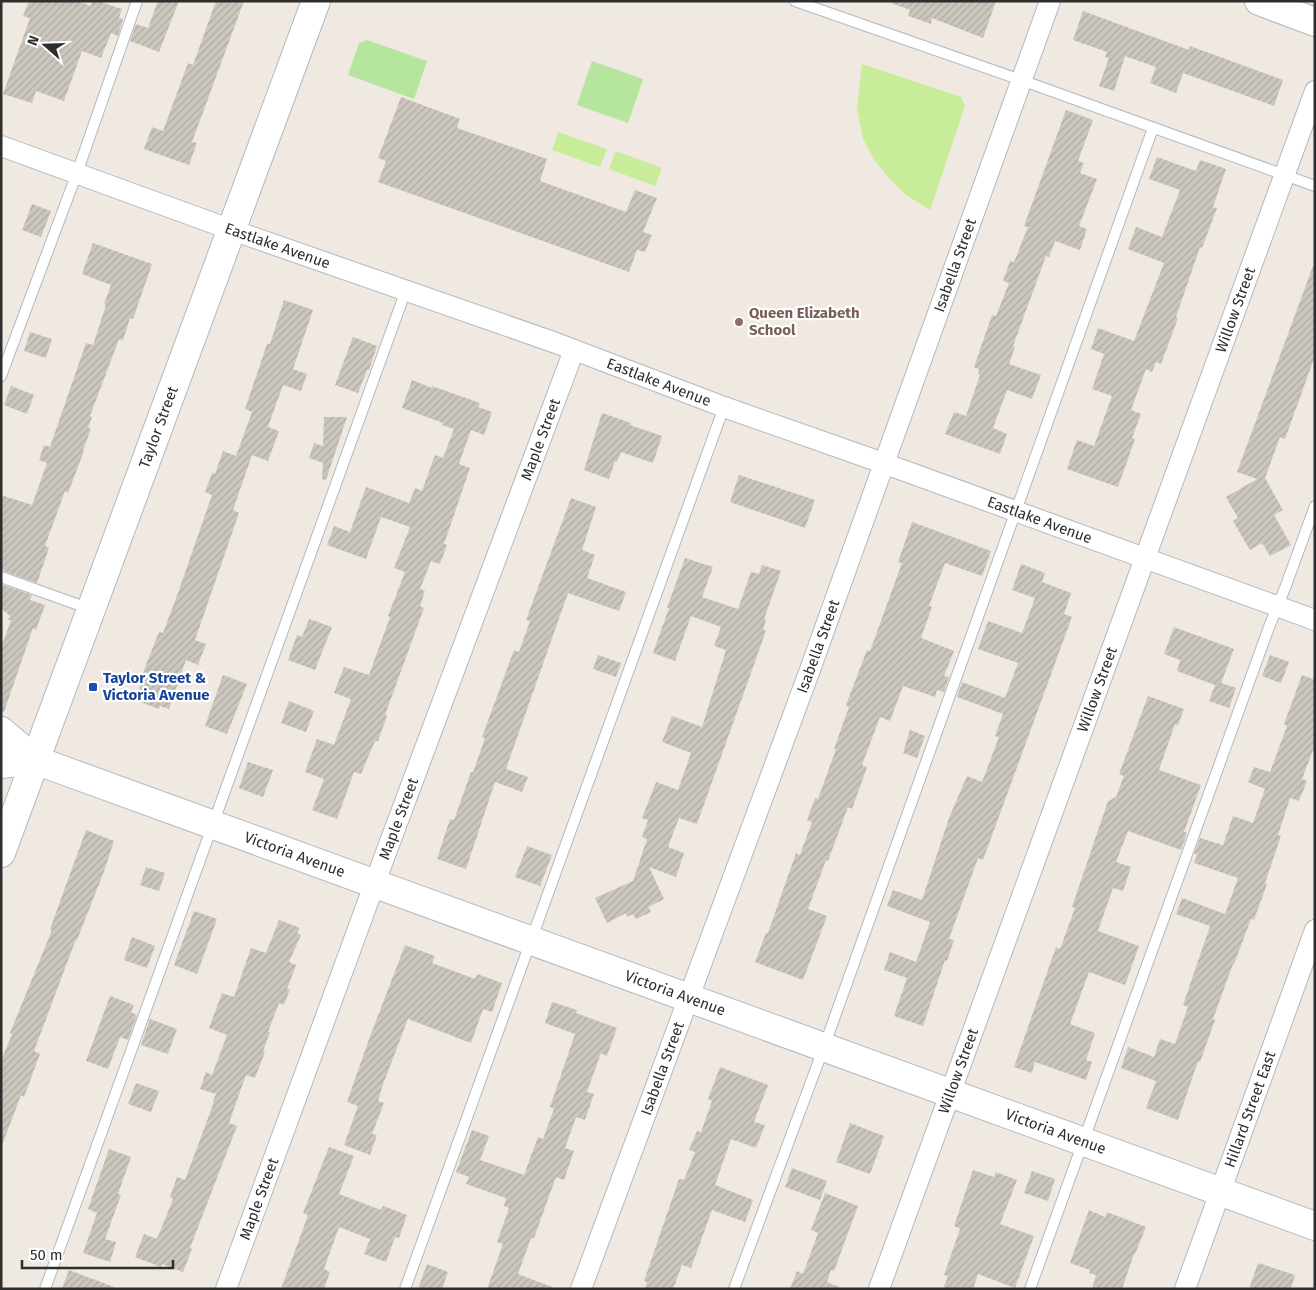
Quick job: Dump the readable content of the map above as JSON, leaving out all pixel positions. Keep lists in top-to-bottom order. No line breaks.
{"streets":{"street":["Eastlake Avenue","Isabella Street","Willow Street","Taylor Street","Maple Street","Victoria Avenue","Hillard Street East"]},"crossings":[["Eastlake Avenue","Isabella Street"],["Eastlake Avenue","Willow Street"],["Eastlake Avenue","Taylor Street"],["Eastlake Avenue","Maple Street"],["Isabella Street","Victoria Avenue"],["Willow Street","Victoria Avenue"],["Taylor Street","Victoria Avenue"],["Maple Street","Victoria Avenue"],["Victoria Avenue","Hillard Street East"]],"places":{"other":["Queen Elizabeth School"],"transit":["Taylor Street & Victoria Avenue"]},"scale_bar":"50 m","north":"left"}
